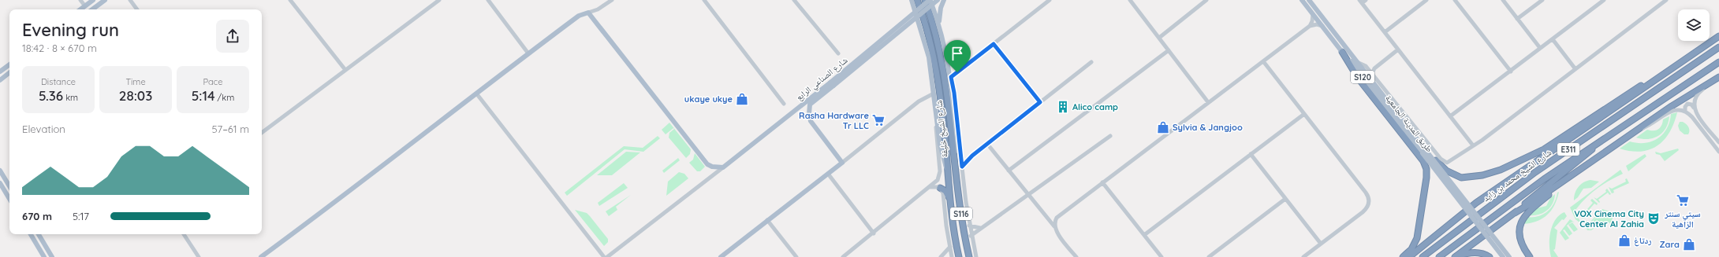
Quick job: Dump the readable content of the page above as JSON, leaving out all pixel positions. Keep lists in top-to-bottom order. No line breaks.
{"streets":{"highway":["شارع الشيخ خليفة","E311","شارع الشيخ محمد بن زايد","S116"],"main road":["S120","شارع الصناعي الرابع","طريق المدينة الجامعية"]},"places":{"shop":["ukaye ukye","Sylvia & Jangjoo","ردتاغ","Zara"],"building":["Alico camp"],"supermarket":["Rasha Hardware Tr LLC","سيتي سنتر الزاهية"],"theatre":["VOX Cinema City Center Al Zahia"]},"page":{"heading":["Evening run","18:42 · 8 × 670 m"],"stats":[["Distance","5.36 km"],["Time","28:03"],["Pace","5:14 /km"]],"chart":["Elevation","57–61 m"],"list":[{"name":"670 m","note":"5:17"}]}}
